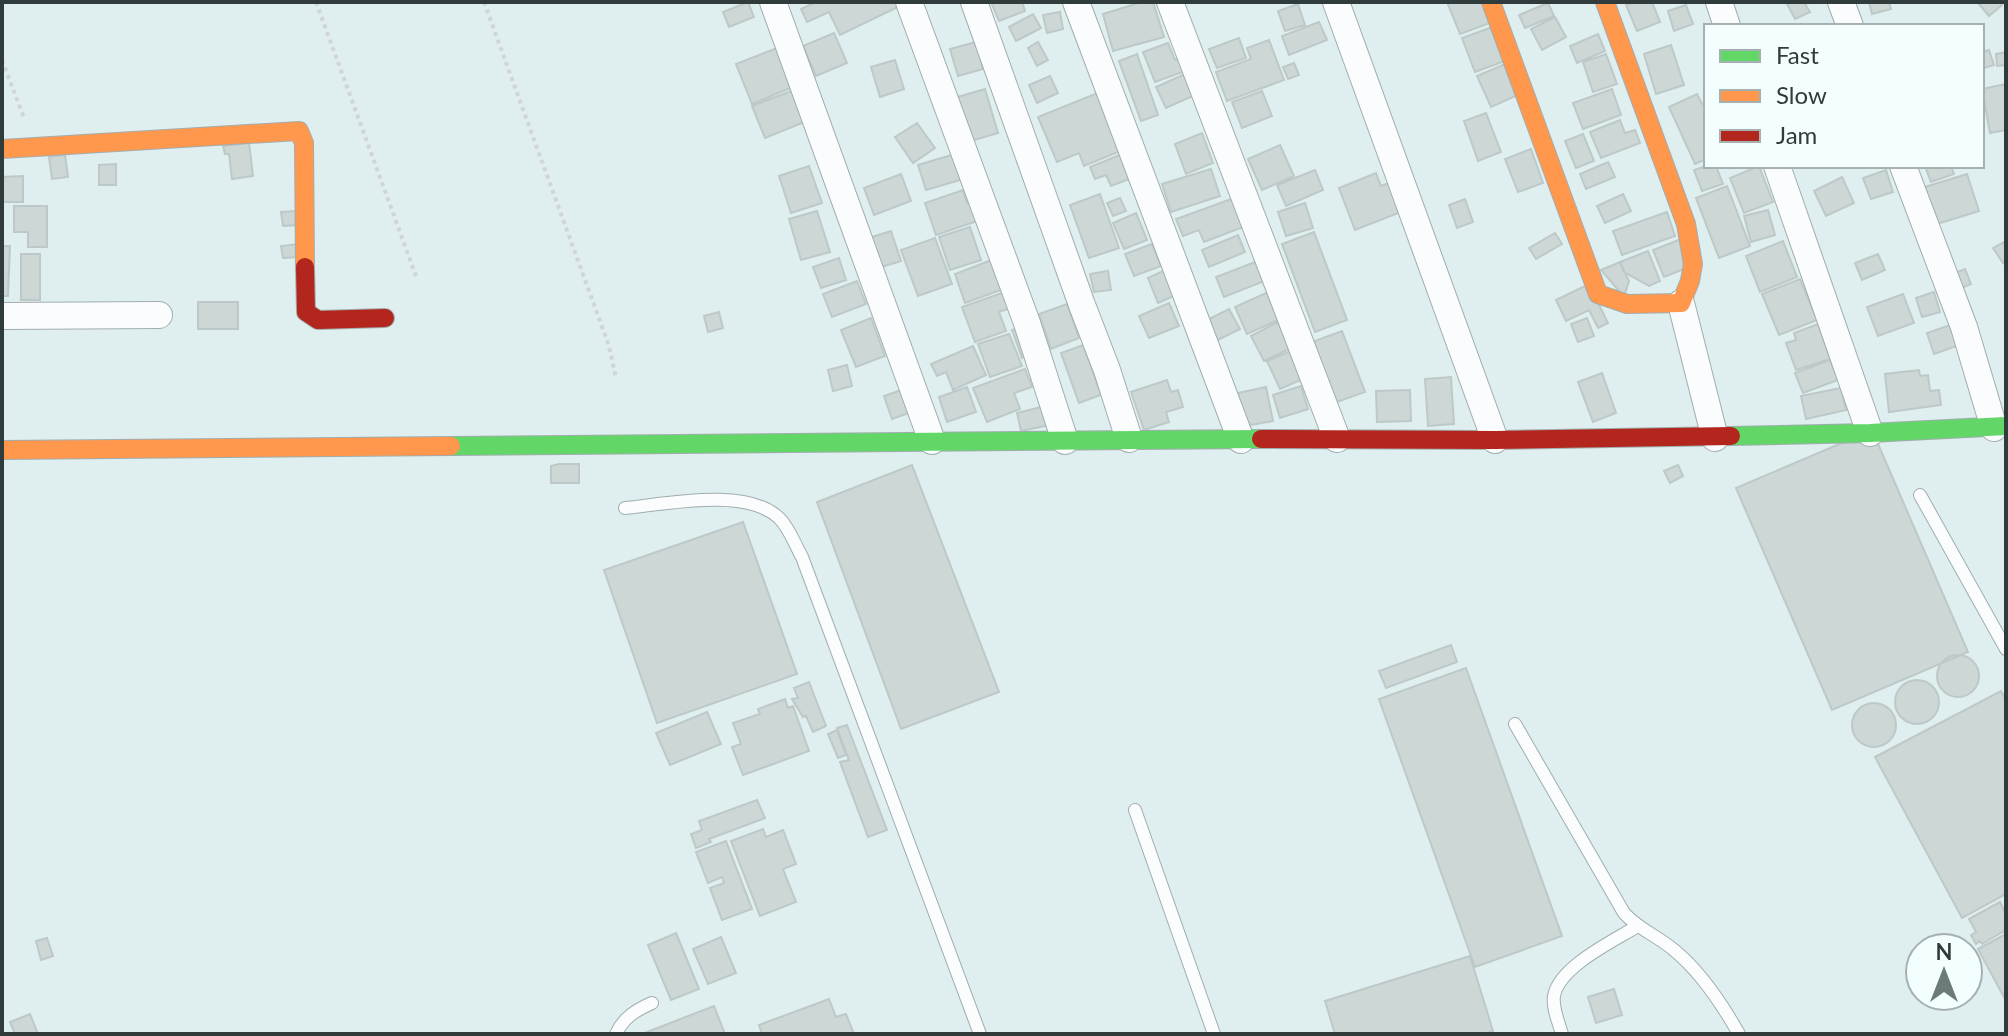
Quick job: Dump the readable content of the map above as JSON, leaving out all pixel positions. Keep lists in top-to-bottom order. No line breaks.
{"legend":["Fast","Slow","Jam"],"north":"top"}
